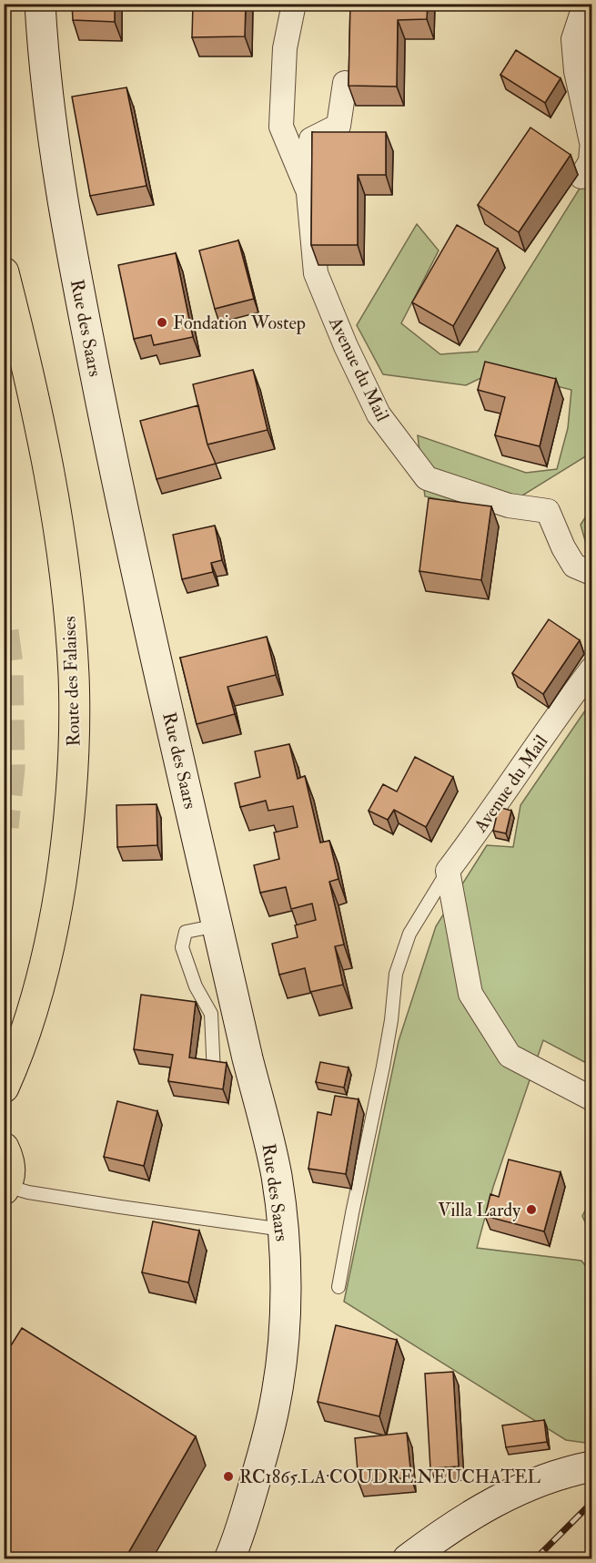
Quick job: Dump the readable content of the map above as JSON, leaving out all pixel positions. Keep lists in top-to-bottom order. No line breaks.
{"streets":{"main road":["Route des Falaises"],"street":["Rue des Saars","Avenue du Mail"]},"places":["Fondation Wostep","Villa Lardy","RC1865.LA·COUDRE.NEUCHATEL"]}
